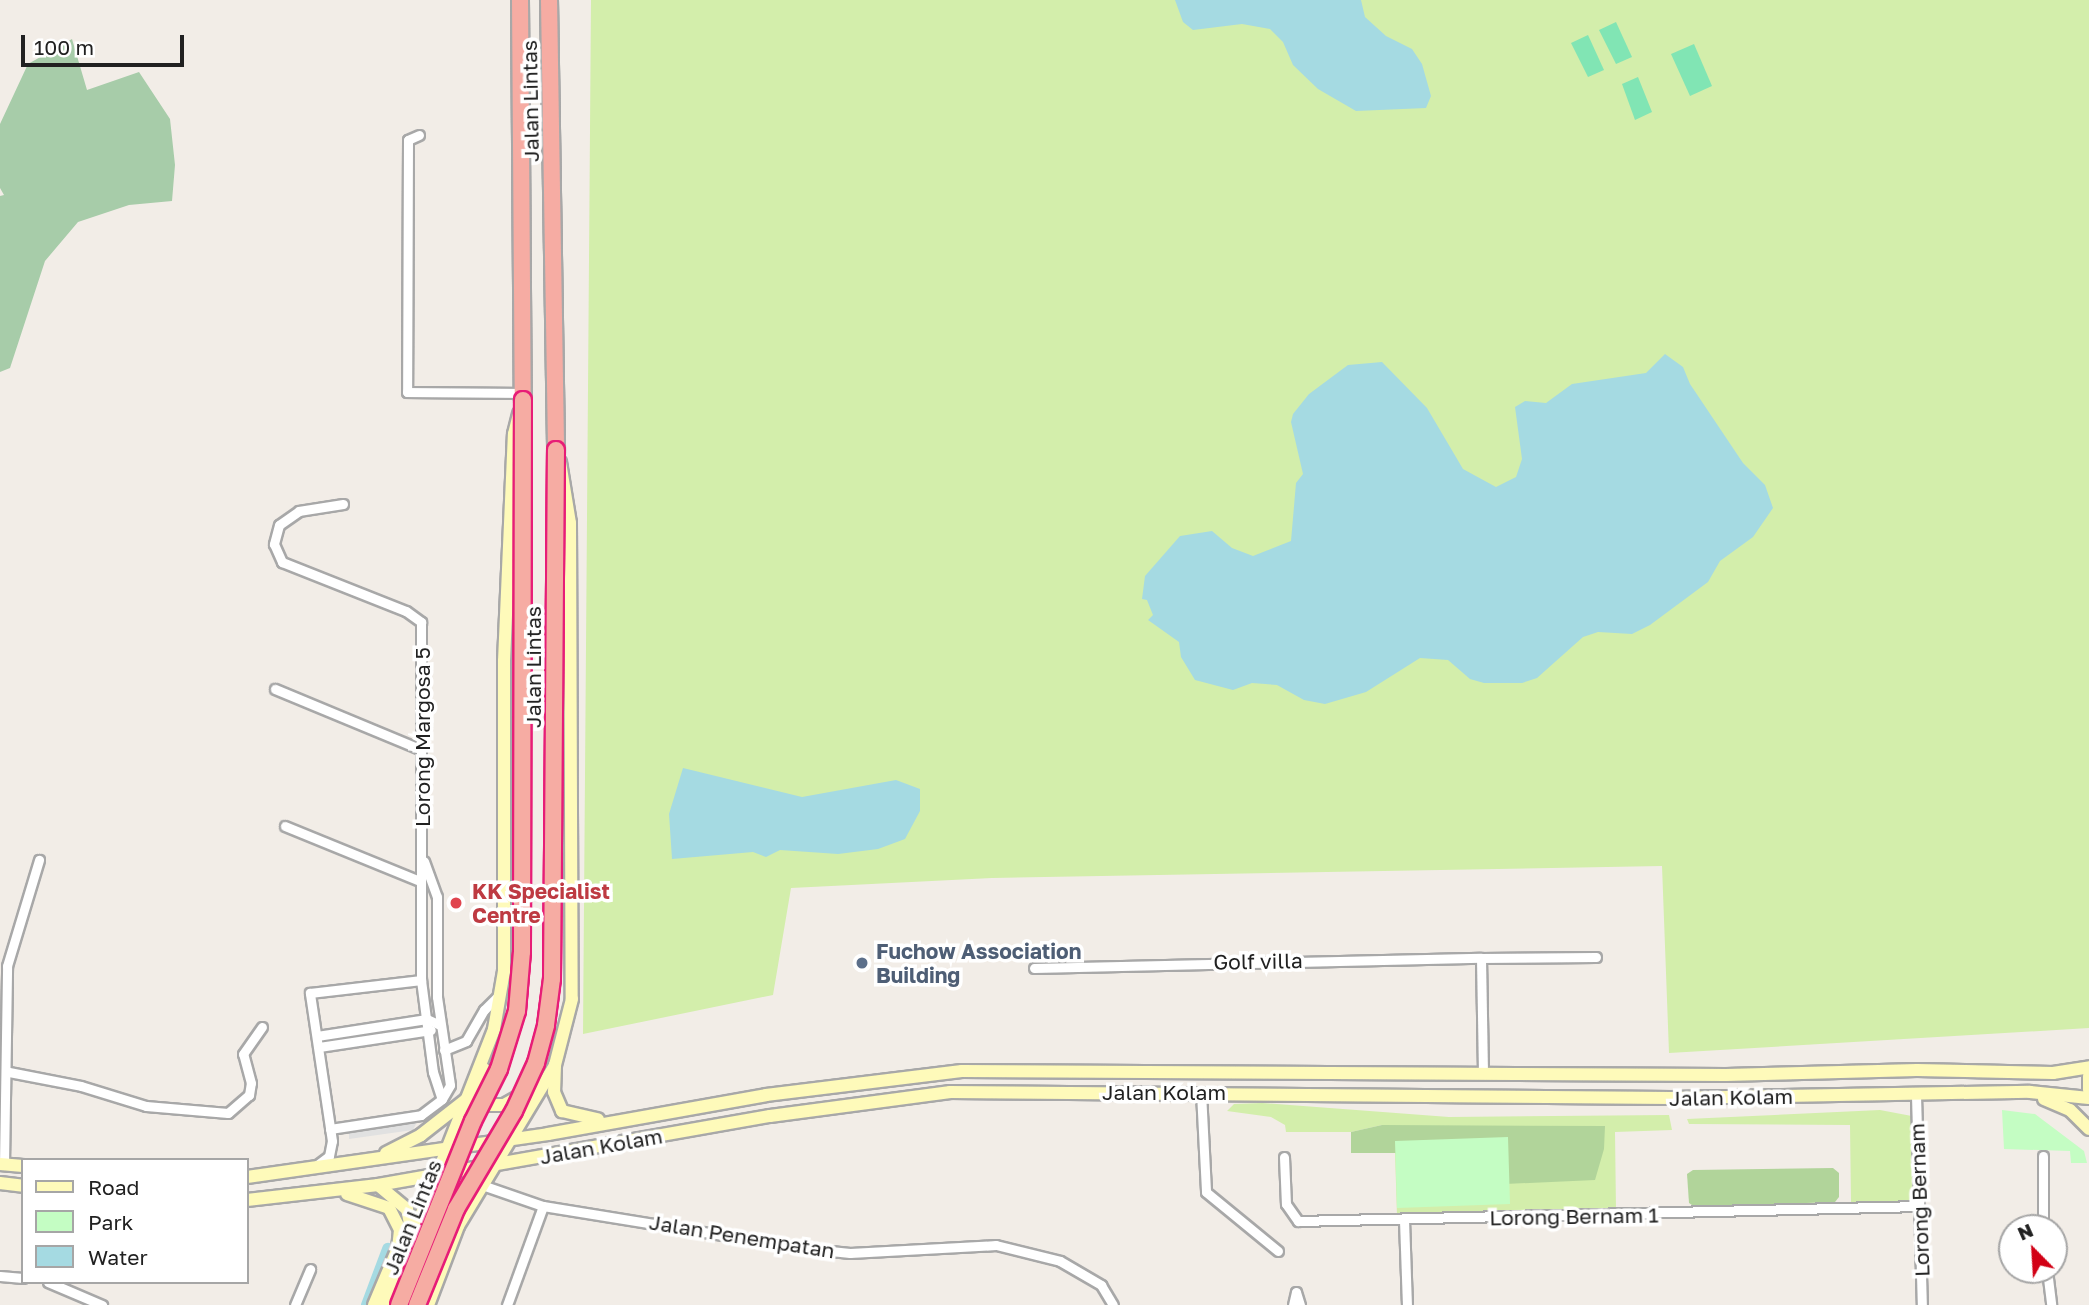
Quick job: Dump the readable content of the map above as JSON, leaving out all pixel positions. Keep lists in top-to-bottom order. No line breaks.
{"streets":{"highway":["Jalan Lintas"],"main road":["Jalan Kolam"],"street":["Lorong Margosa 5","Golf villa","Lorong Bernam","Lorong Bernam 1","Jalan Penempatan"]},"crossings":[["Jalan Lintas","Jalan Kolam"],["Jalan Kolam","Lorong Bernam"],["Lorong Bernam","Lorong Bernam 1"]],"places":["KK Specialist Centre","Fuchow Association Building"],"legend":["Road","Park","Water"],"scale_bar":"100 m","north":"top left"}
